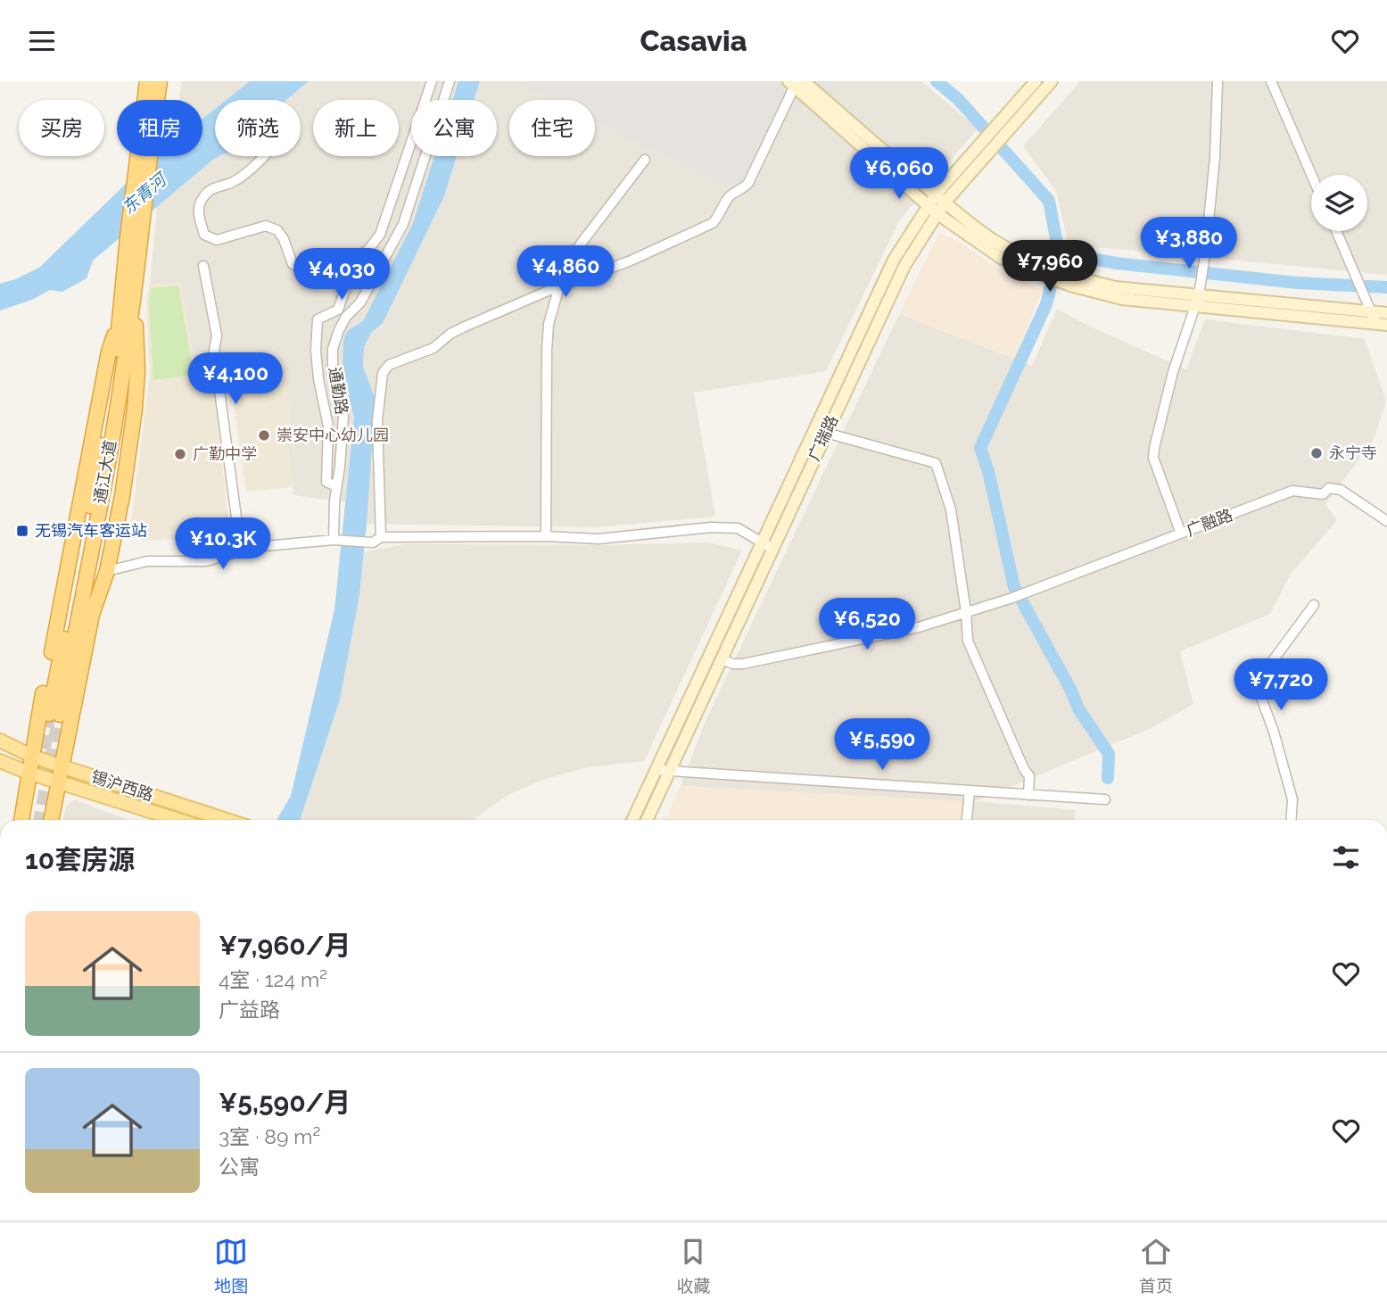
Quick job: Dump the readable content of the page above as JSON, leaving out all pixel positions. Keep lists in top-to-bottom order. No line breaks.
{"streets":{"highway":["通江大道"],"main road":["广瑞路","锡沪西路"],"street":["通勤路","广融路"]},"water":["东青河"],"places":{"other":["崇安中心幼儿园","永宁寺","广勤中学"],"transit":["无锡汽车客运站"]},"page":{"header":"Casavia","chip":["买房","租房","筛选","新上","公寓","住宅"],"price":["¥6,060","¥3,880","¥7,960","¥4,860","¥4,030","¥4,100","¥10.3K","¥6,520","¥7,720","¥5,590"],"heading":"10套房源","list":[{"name":"¥7,960/月","note":"4室 · 124 m² · 广益路"},{"name":"¥5,590/月","note":"3室 · 89 m² · 公寓"}],"tabs":["地图","收藏","首页"]}}
